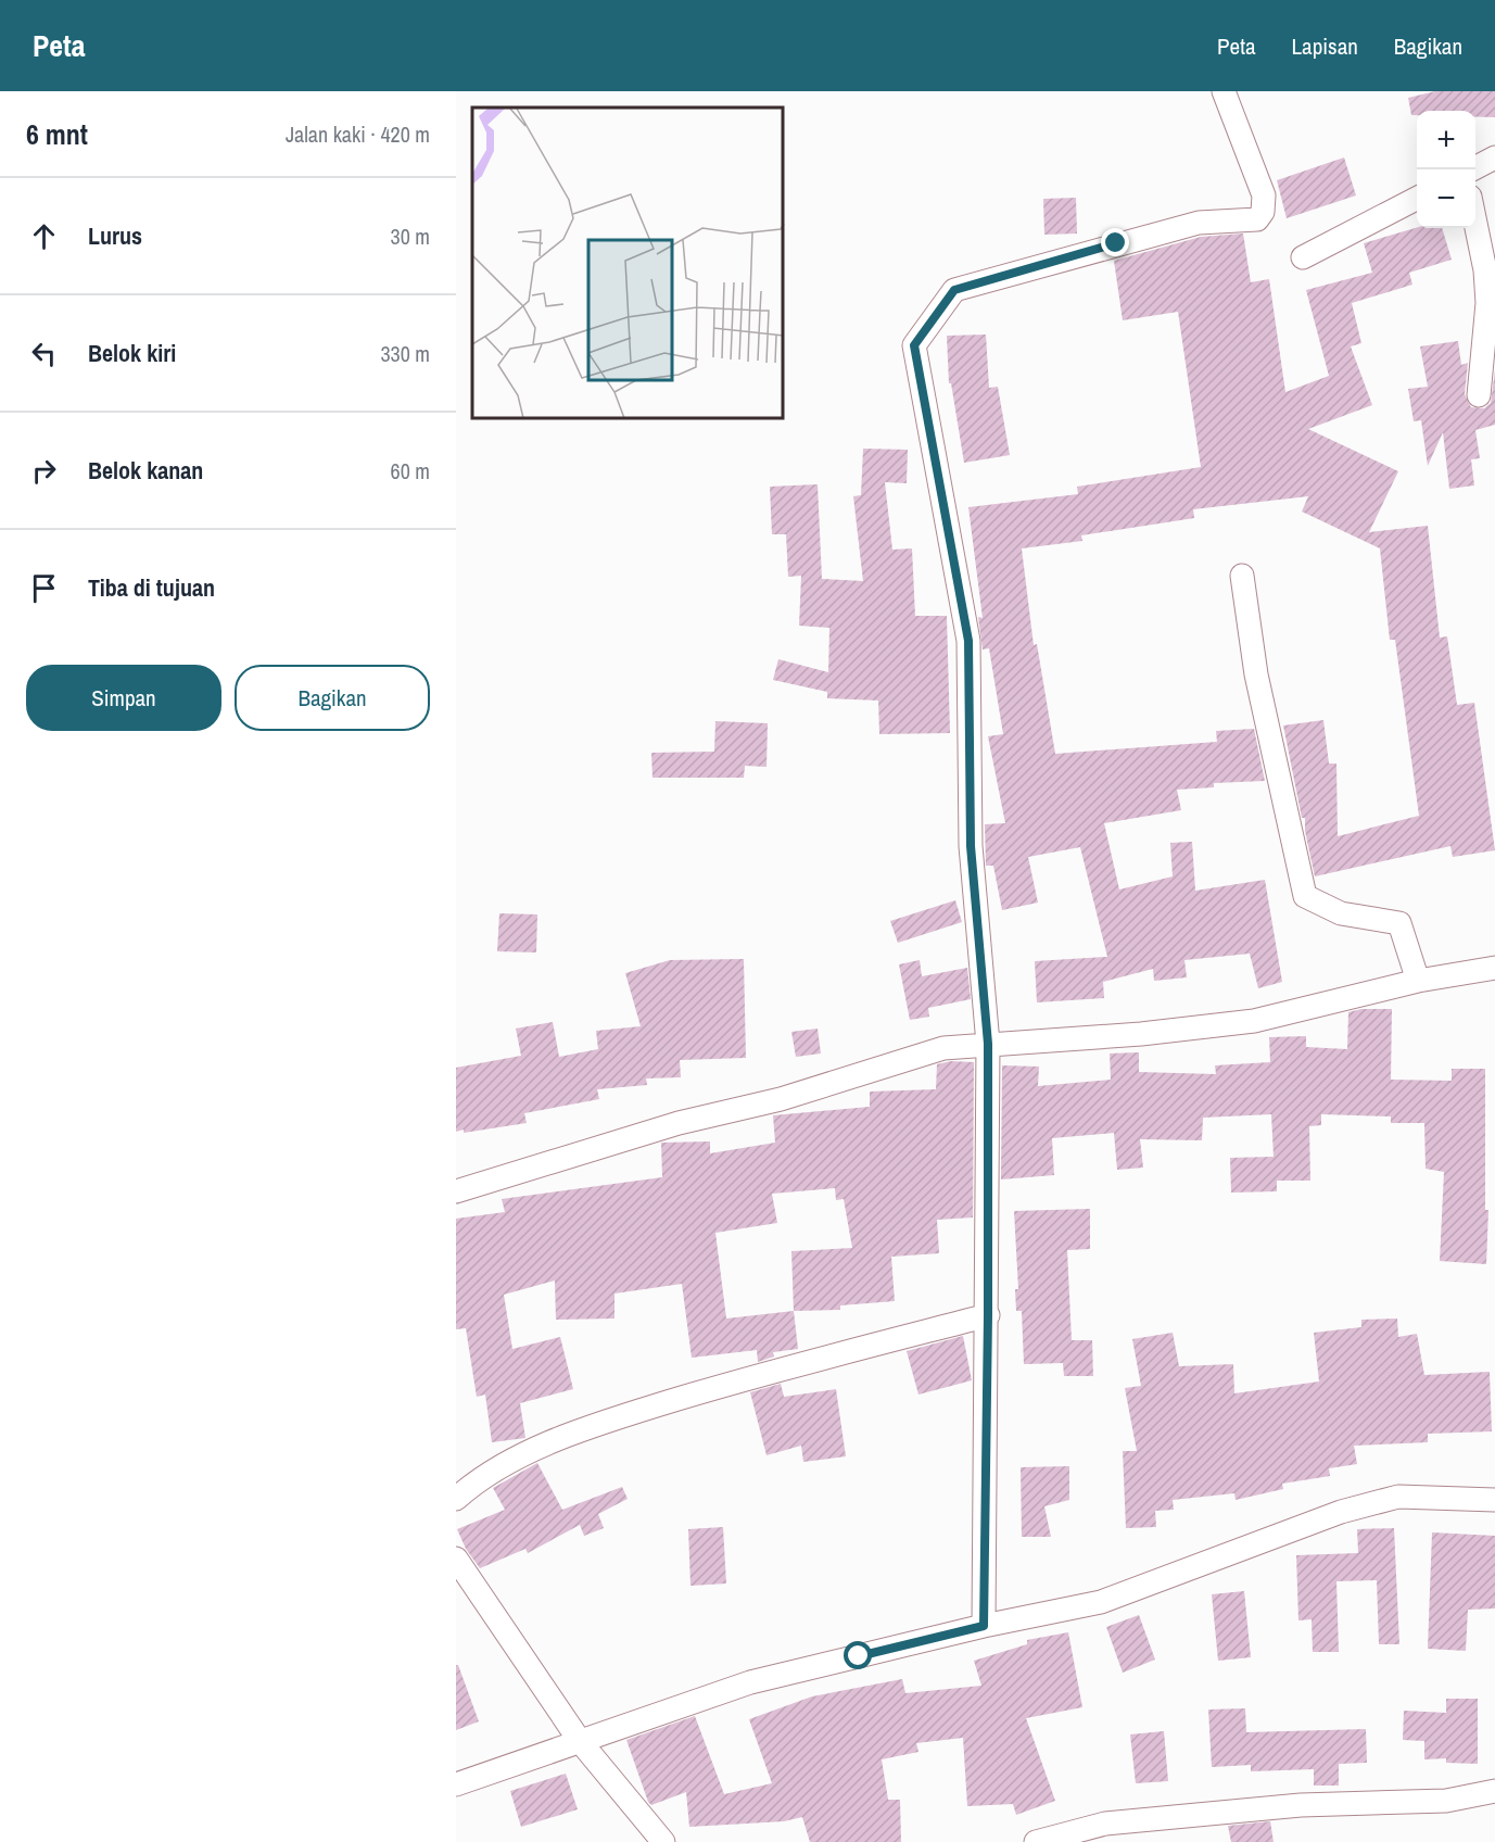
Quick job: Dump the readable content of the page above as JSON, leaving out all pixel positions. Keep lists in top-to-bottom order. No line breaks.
{"page":{"header":"Peta","nav":["Peta","Lapisan","Bagikan"],"heading":["6 mnt","Jalan kaki · 420 m"],"map_buttons":["+","−"],"list":[["Lurus","30 m"],["Belok kiri","330 m"],["Belok kanan","60 m"],"Tiba di tujuan"],"buttons":["Simpan","Bagikan"]}}
